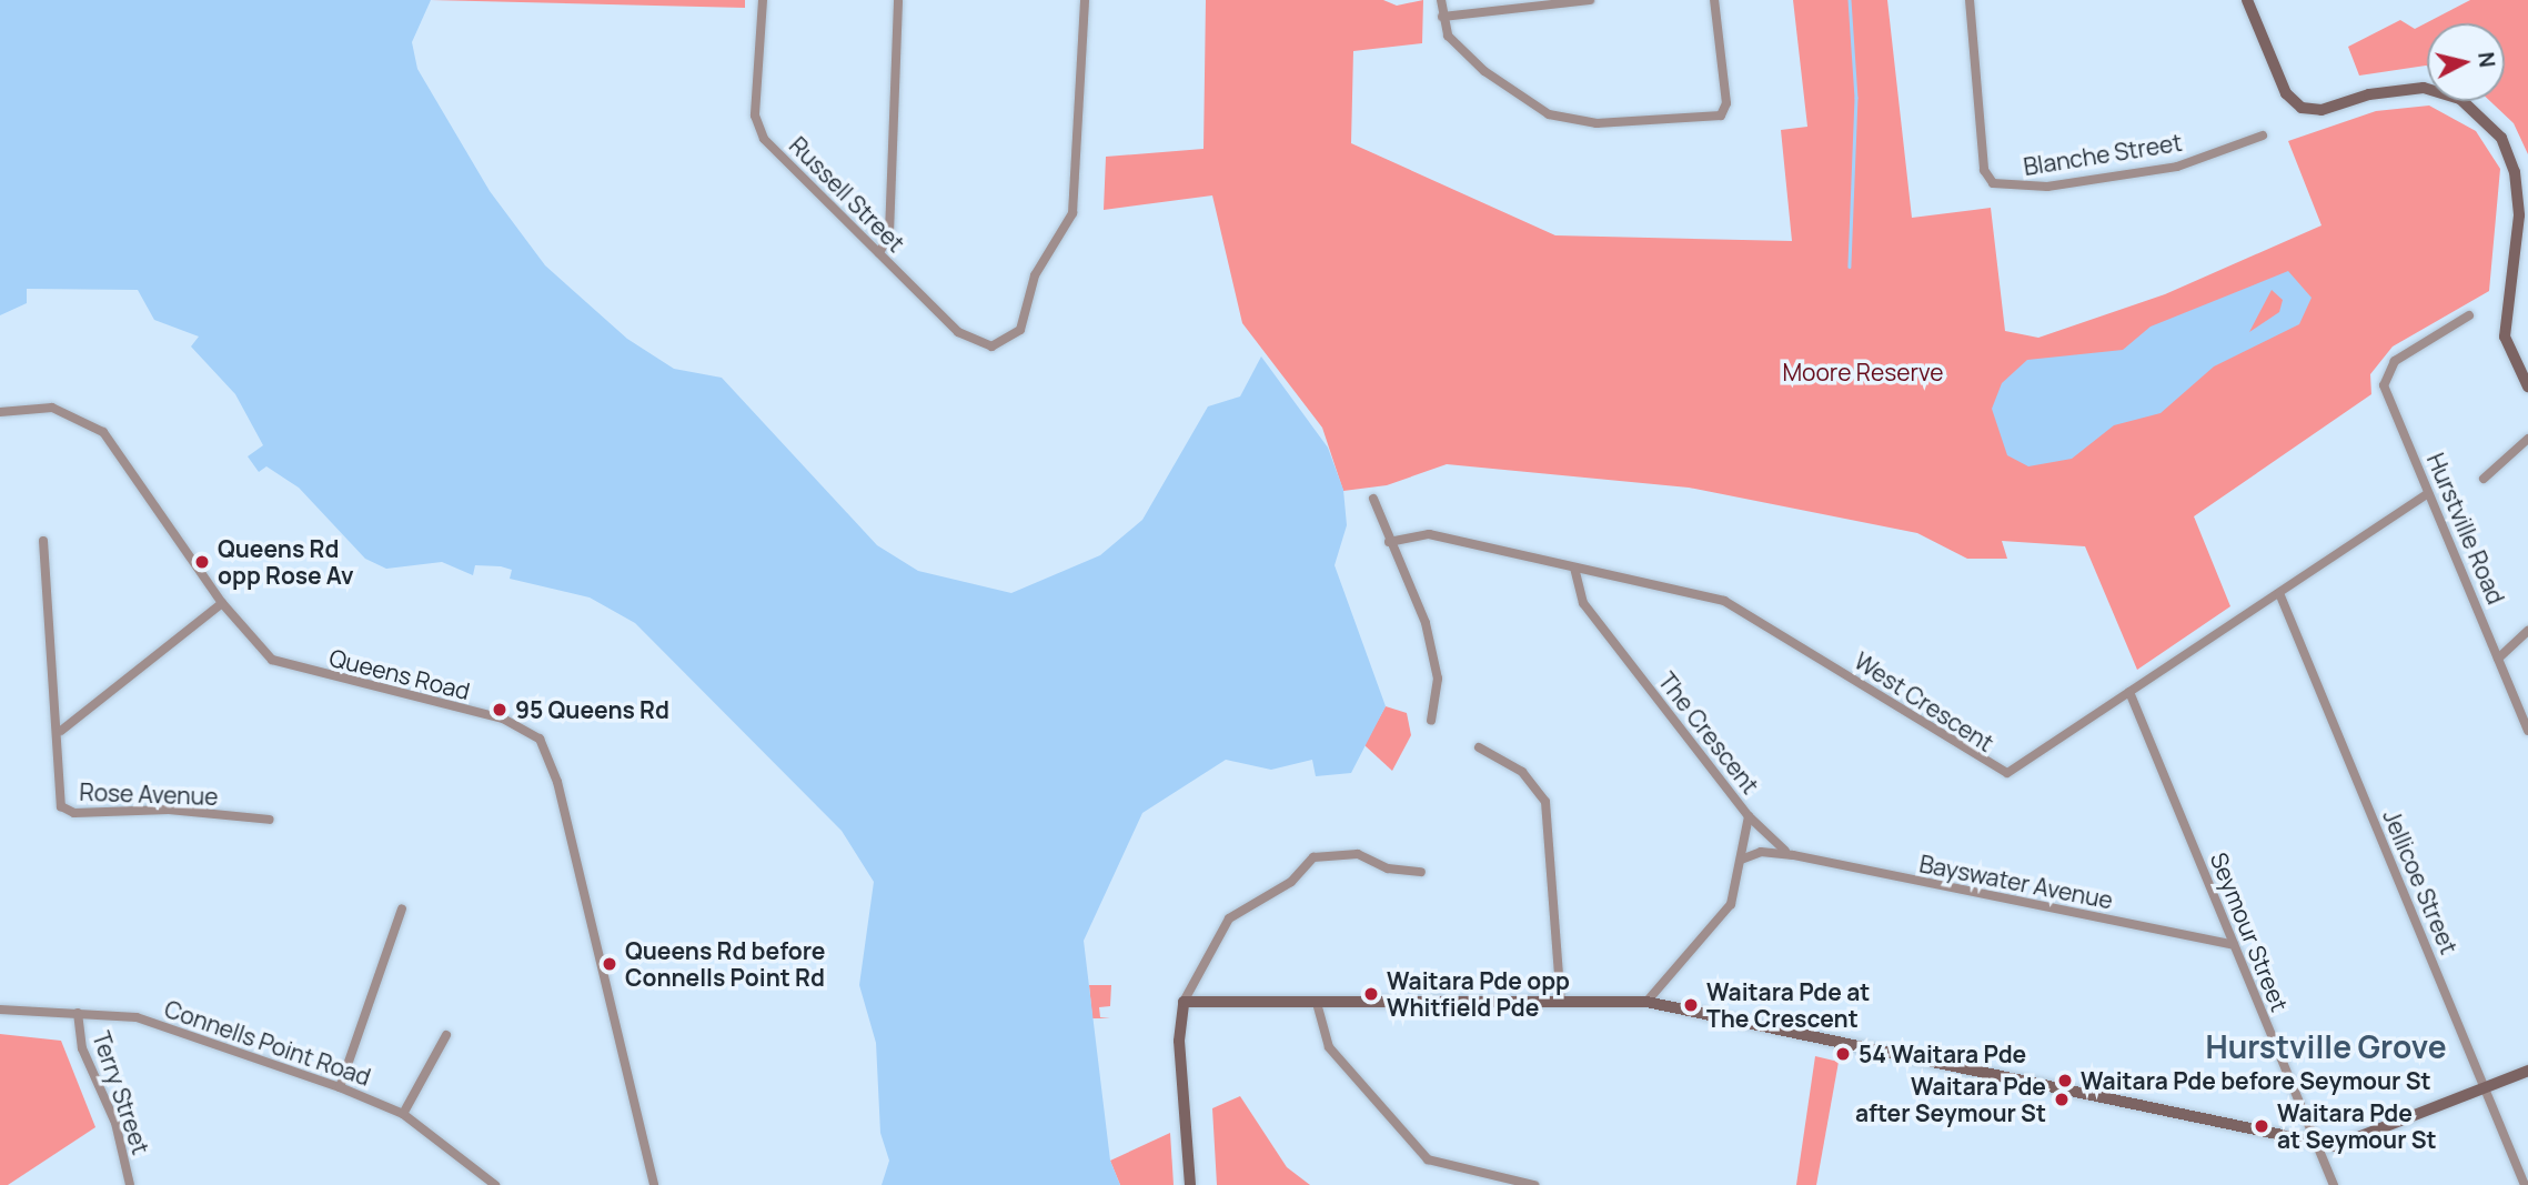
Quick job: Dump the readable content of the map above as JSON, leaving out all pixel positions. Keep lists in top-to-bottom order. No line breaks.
{"streets":{"street":["Blanche Street","Russell Street","Hurstville Road","Queens Road","West Crescent","The Crescent","Rose Avenue","Bayswater Avenue","Jellicoe Street","Seymour Street","Connells Point Road","Terry Street"]},"crossings":[["Hurstville Road","West Crescent"],["West Crescent","The Crescent"],["West Crescent","Jellicoe Street"],["West Crescent","Seymour Street"],["The Crescent","Bayswater Avenue"],["Bayswater Avenue","Seymour Street"],["Connells Point Road","Terry Street"]],"districts":["Hurstville Grove"],"parks":["Moore Reserve"],"places":["Queens Rd opp Rose Av","95 Queens Rd","Queens Rd before Connells Point Rd","Waitara Pde opp Whitfield Pde","Waitara Pde at The Crescent","54 Waitara Pde","Waitara Pde before Seymour St","Waitara Pde after Seymour St","Waitara Pde at Seymour St"],"north":"right"}
